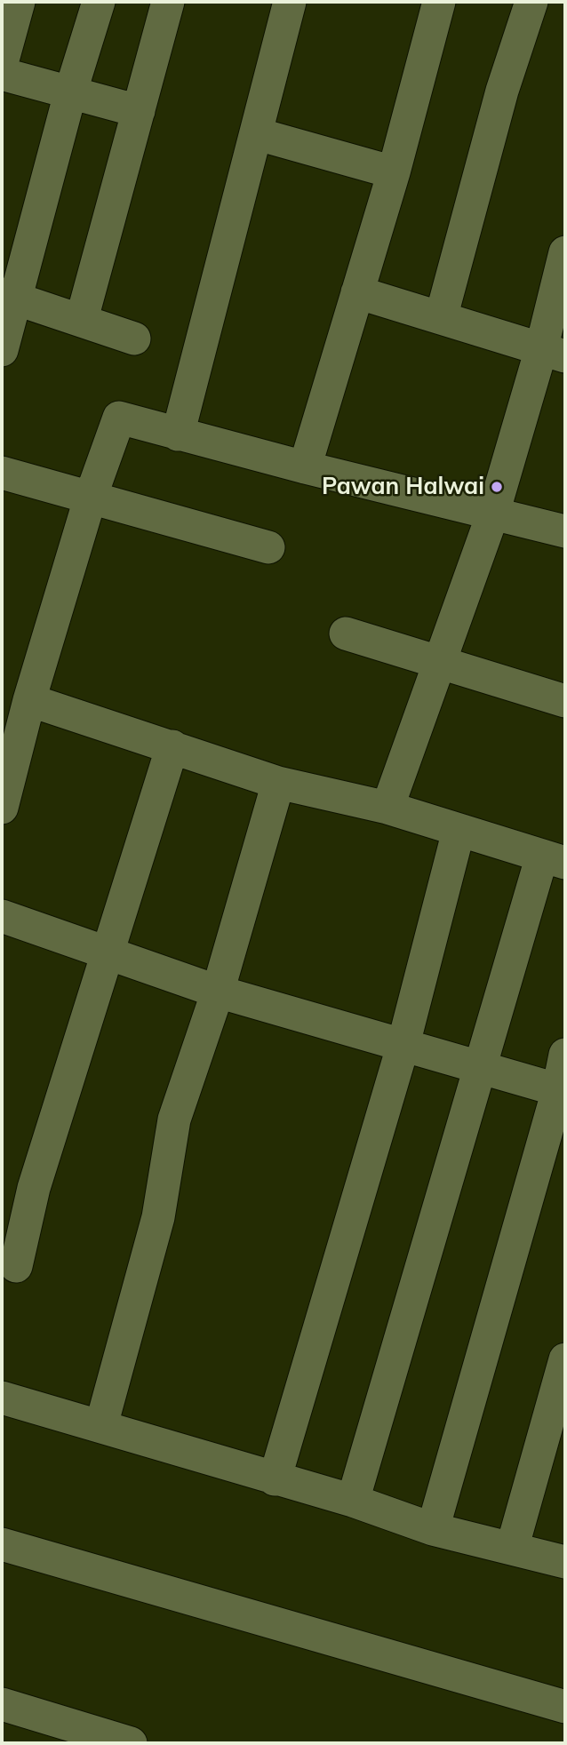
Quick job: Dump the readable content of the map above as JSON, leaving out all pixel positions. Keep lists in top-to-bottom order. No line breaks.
{"places":["Pawan Halwai"]}
